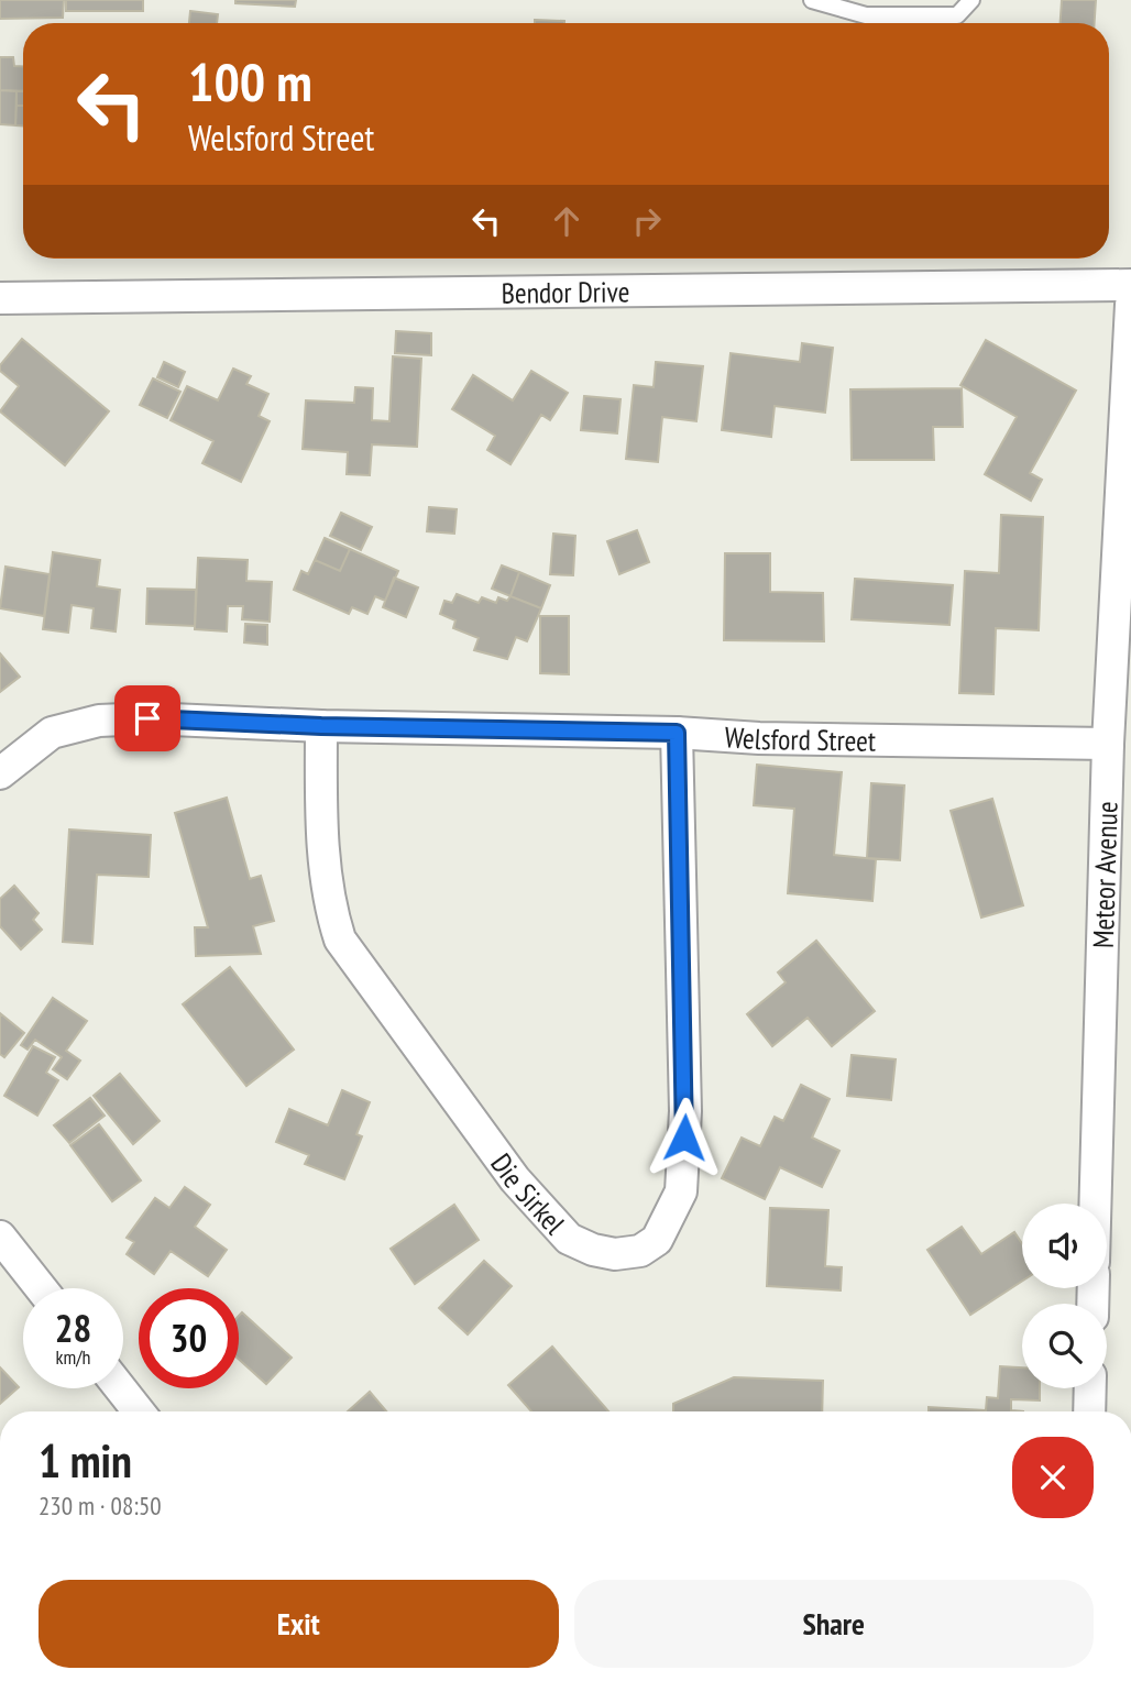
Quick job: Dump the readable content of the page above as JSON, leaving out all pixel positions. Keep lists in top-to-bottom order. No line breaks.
{"streets":{"street":["Bendor Drive","Welsford Street","Meteor Avenue","Die Sirkel"]},"crossings":[["Welsford Street","Meteor Avenue"],["Welsford Street","Die Sirkel"]],"page":{"turn":["100 m","Welsford Street"],"speed":"28 km/h","limit":"30","heading":["1 min","230 m · 08:50"],"buttons":["Exit","Share"]}}
